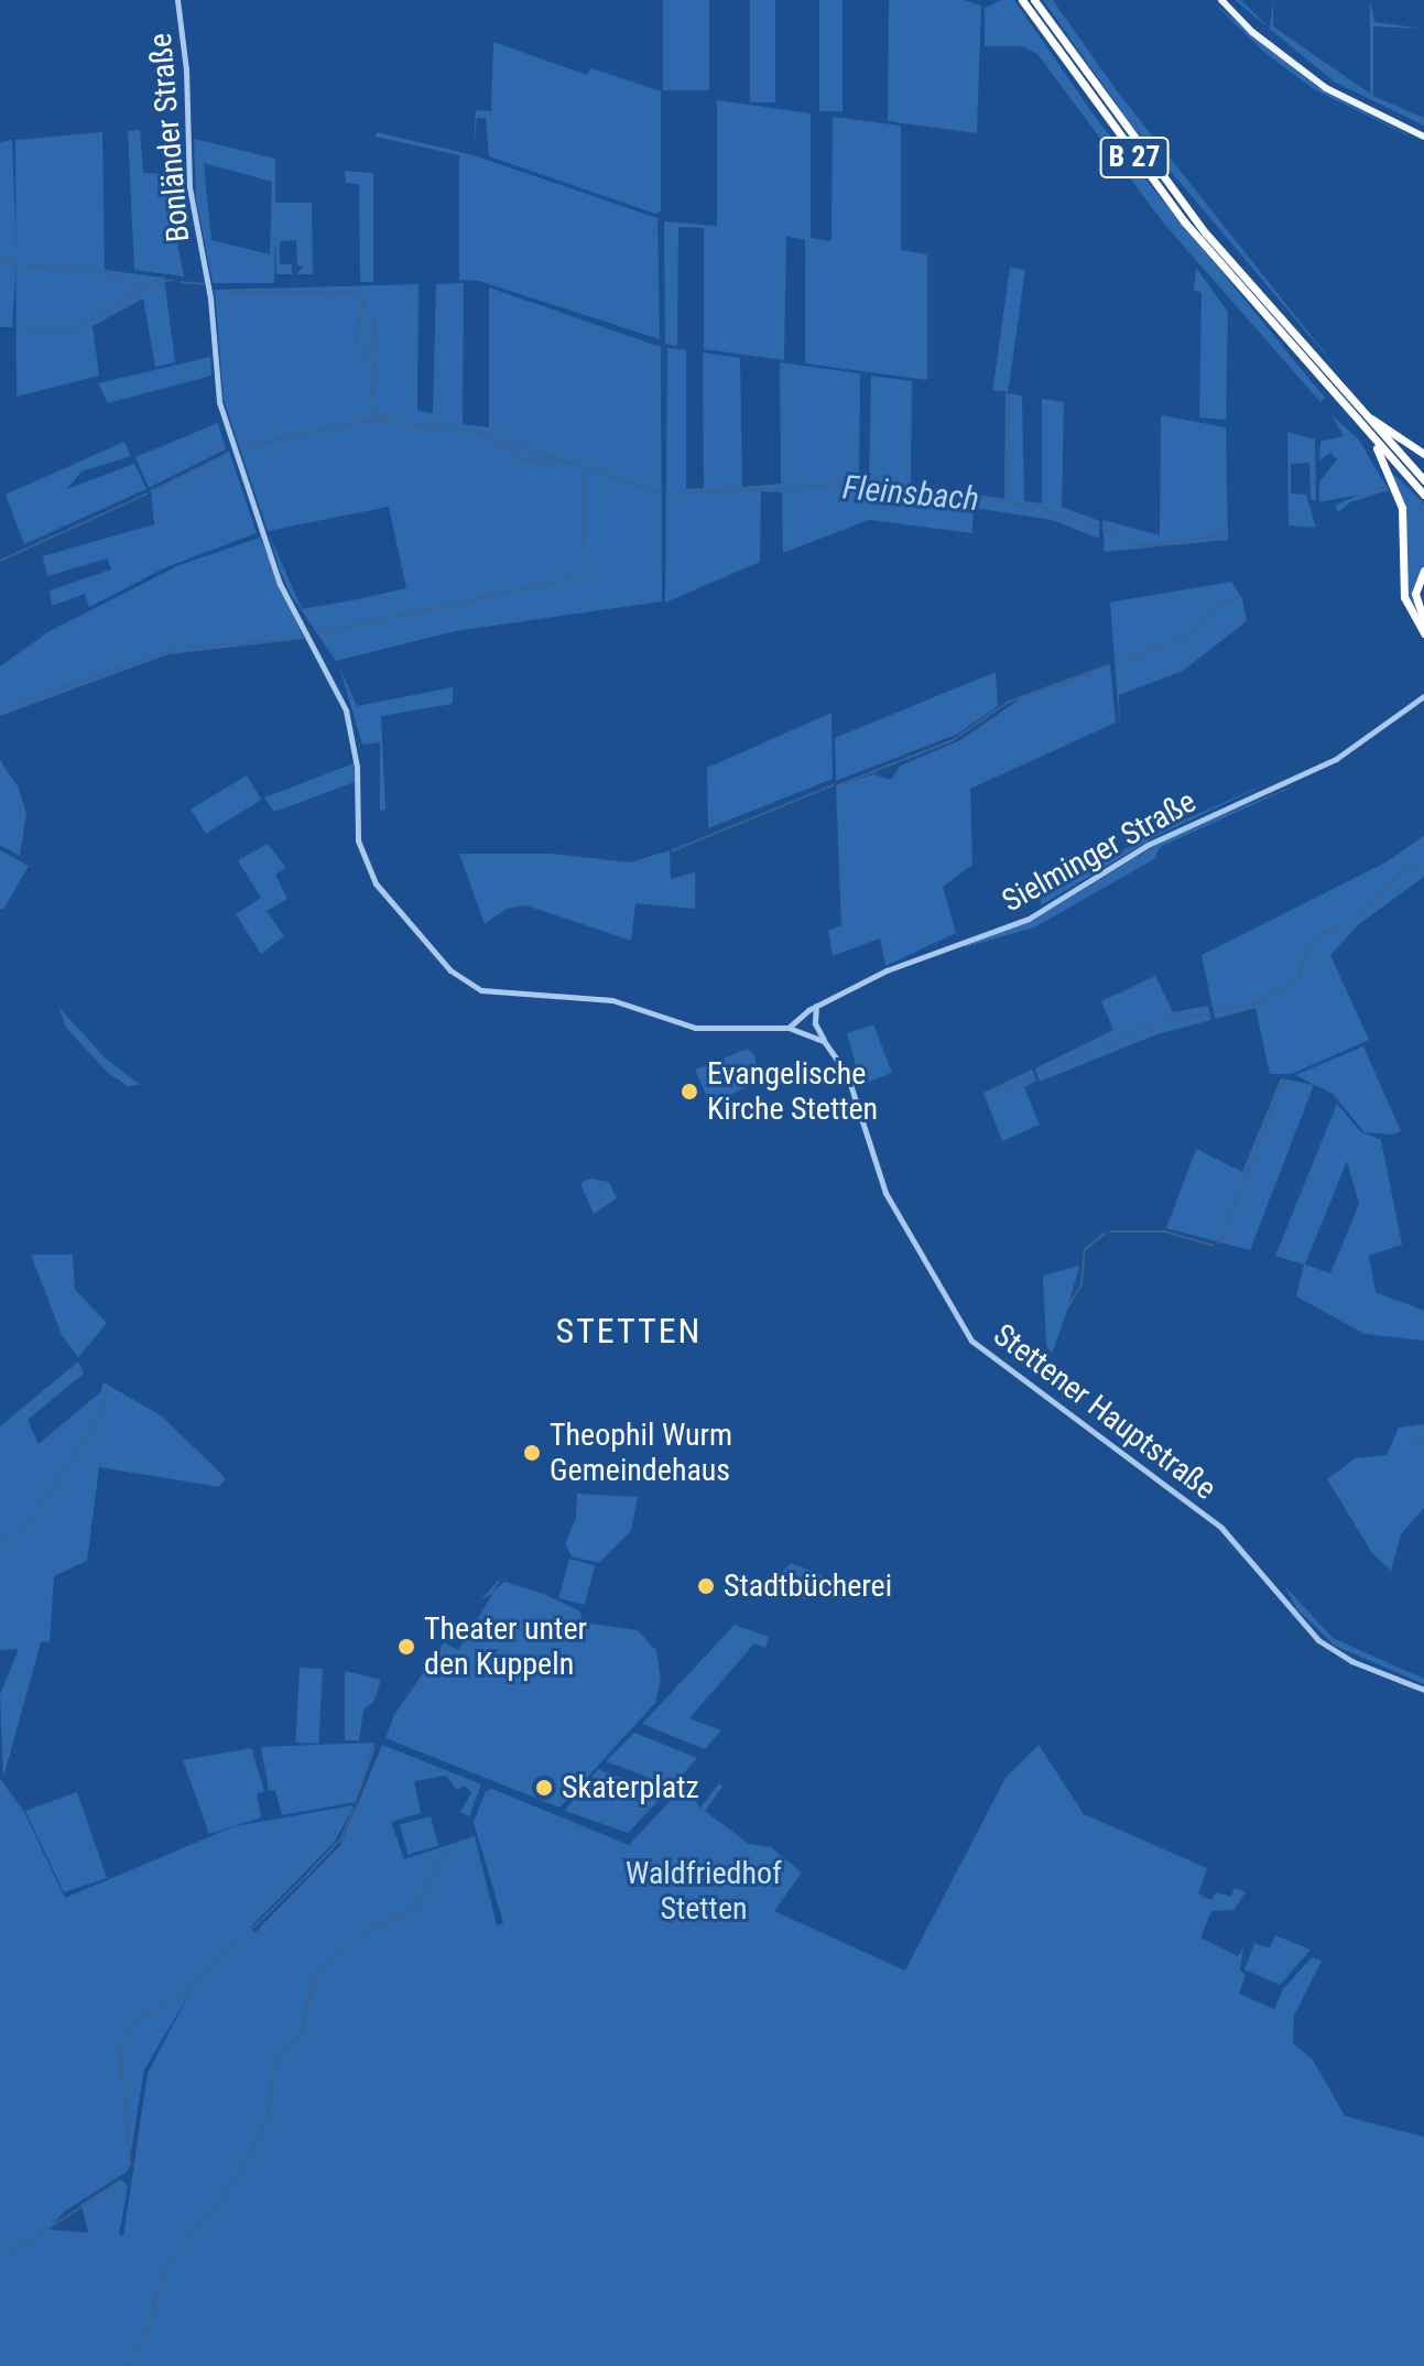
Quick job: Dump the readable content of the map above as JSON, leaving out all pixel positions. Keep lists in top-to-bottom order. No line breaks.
{"streets":{"highway":["B 27"],"street":["Bonländer Straße","Sielminger Straße","Stettener Hauptstraße"]},"crossings":[["Bonländer Straße","Sielminger Straße"]],"districts":["STETTEN"],"water":["Fleinsbach"],"parks":["Waldfriedhof Stetten"],"places":["Evangelische Kirche Stetten","Theophil Wurm Gemeindehaus","Stadtbücherei","Theater unter den Kuppeln","Skaterplatz"]}
